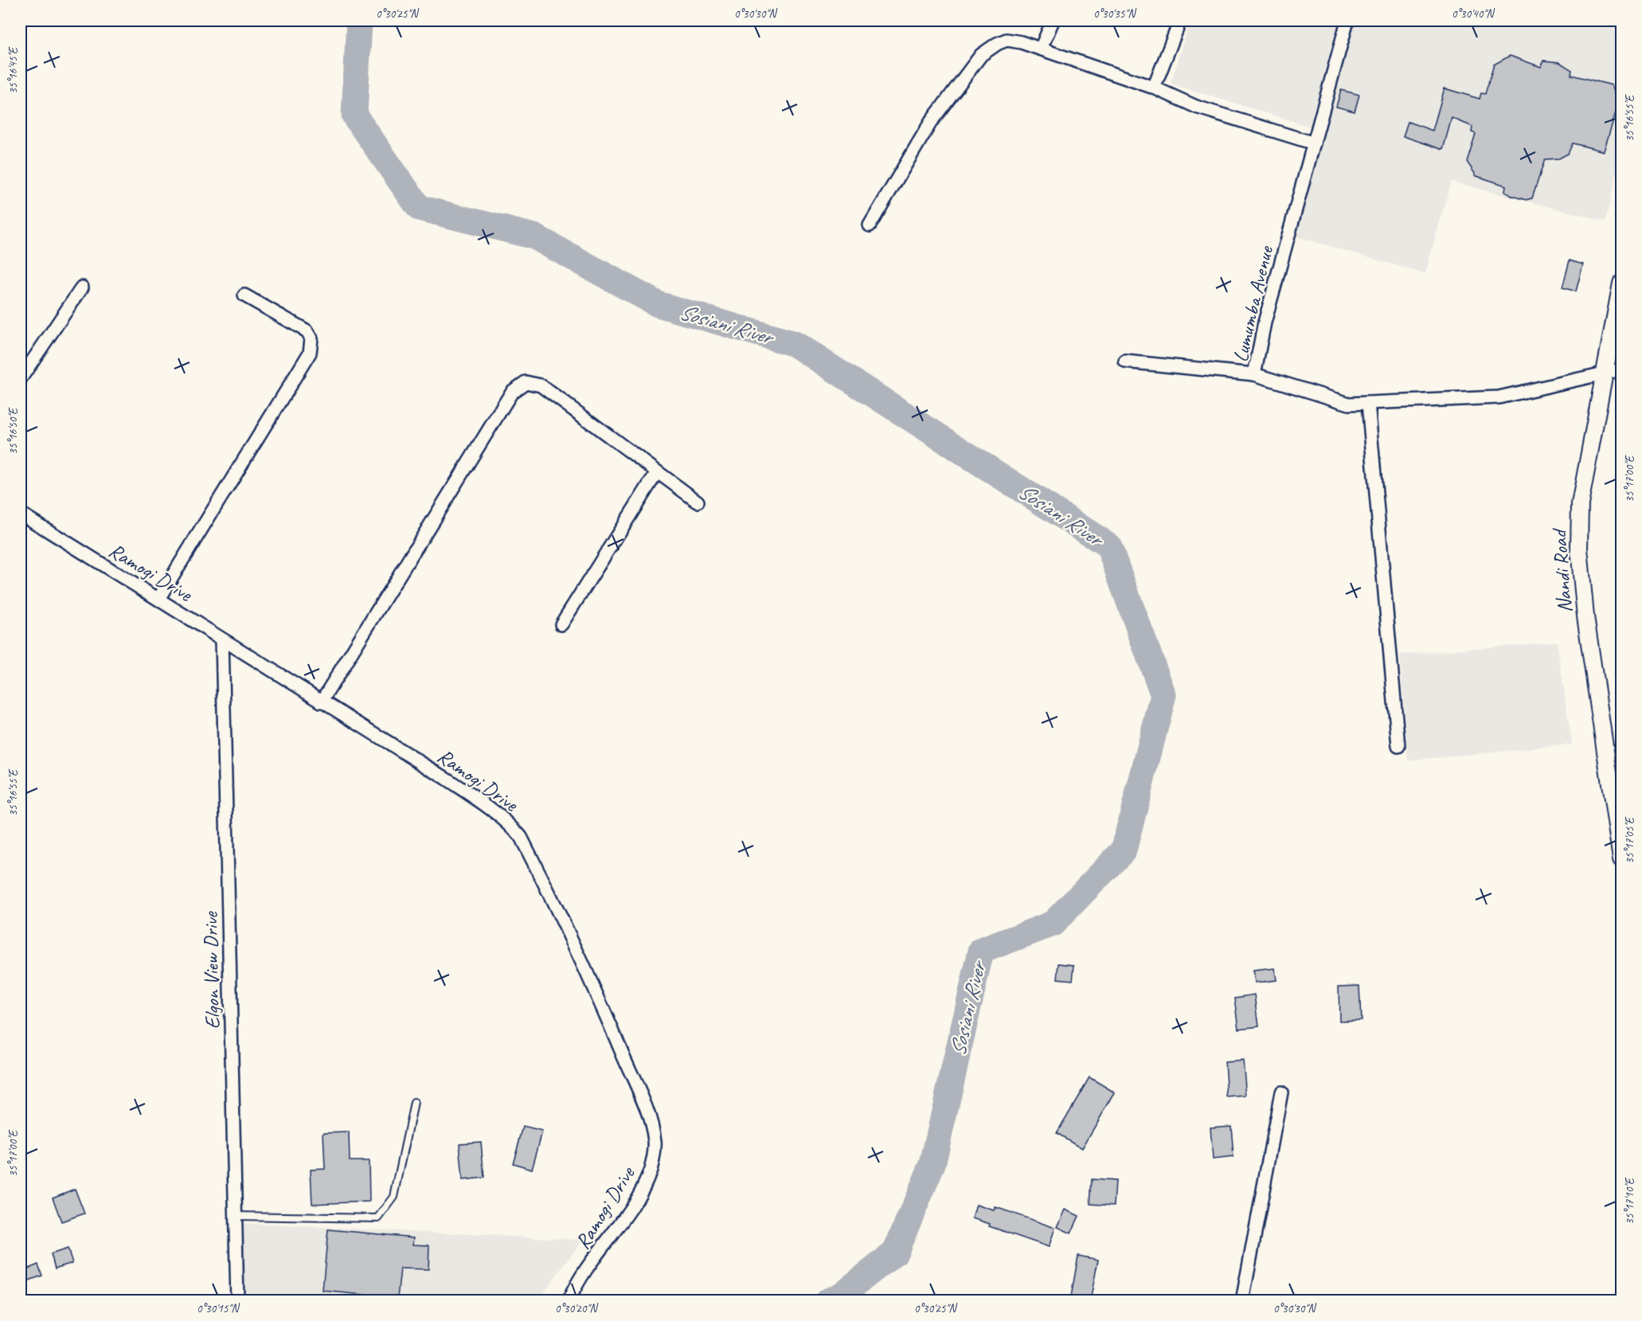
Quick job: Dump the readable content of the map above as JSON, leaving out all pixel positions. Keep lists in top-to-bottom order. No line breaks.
{"streets":{"street":["Lumumba Avenue","Ramogi Drive","Nandi Road","Elgon View Drive"]},"crossings":[["Lumumba Avenue","Nandi Road"],["Ramogi Drive","Elgon View Drive"]],"water":["Sosiani River"],"coordinates":["0°30'25\"N","0°30'30\"N","0°30'35\"N","0°30'40\"N","35°16'45\"E","35°16'55\"E","35°16'50\"E","35°17'00\"E","35°17'05\"E","35°17'10\"E","0°30'15\"N","0°30'20\"N"]}
